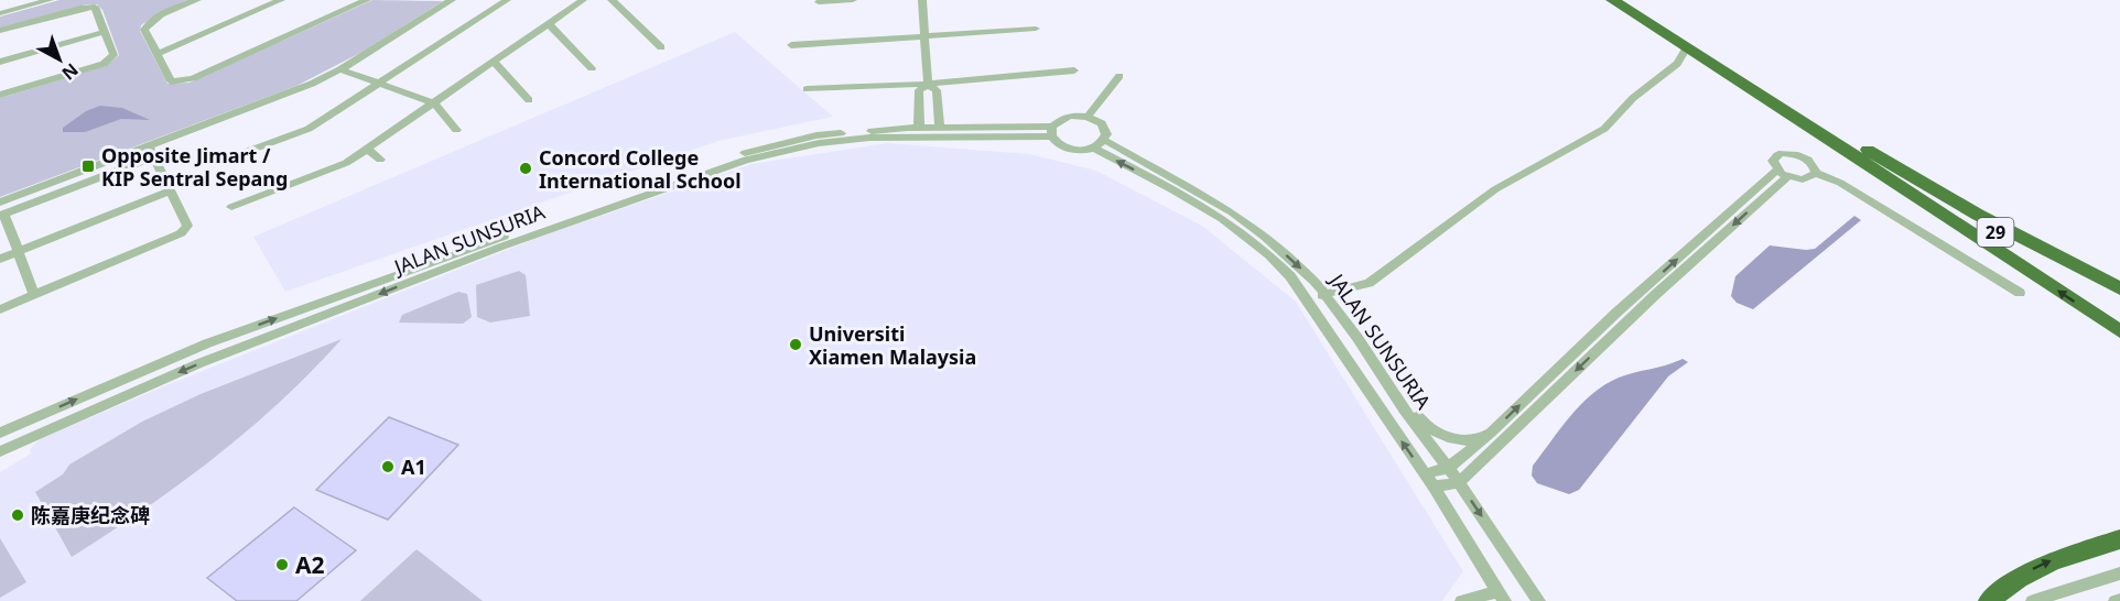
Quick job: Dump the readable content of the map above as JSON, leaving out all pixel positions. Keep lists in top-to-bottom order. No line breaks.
{"streets":{"highway":["29"],"street":["JALAN SUNSURIA"]},"places":{"transit":["Opposite Jimart / KIP Sentral Sepang"],"other":["Concord College International School","Universiti Xiamen Malaysia","A1","陈嘉庚纪念碑","A2"]},"north":"bottom right"}
